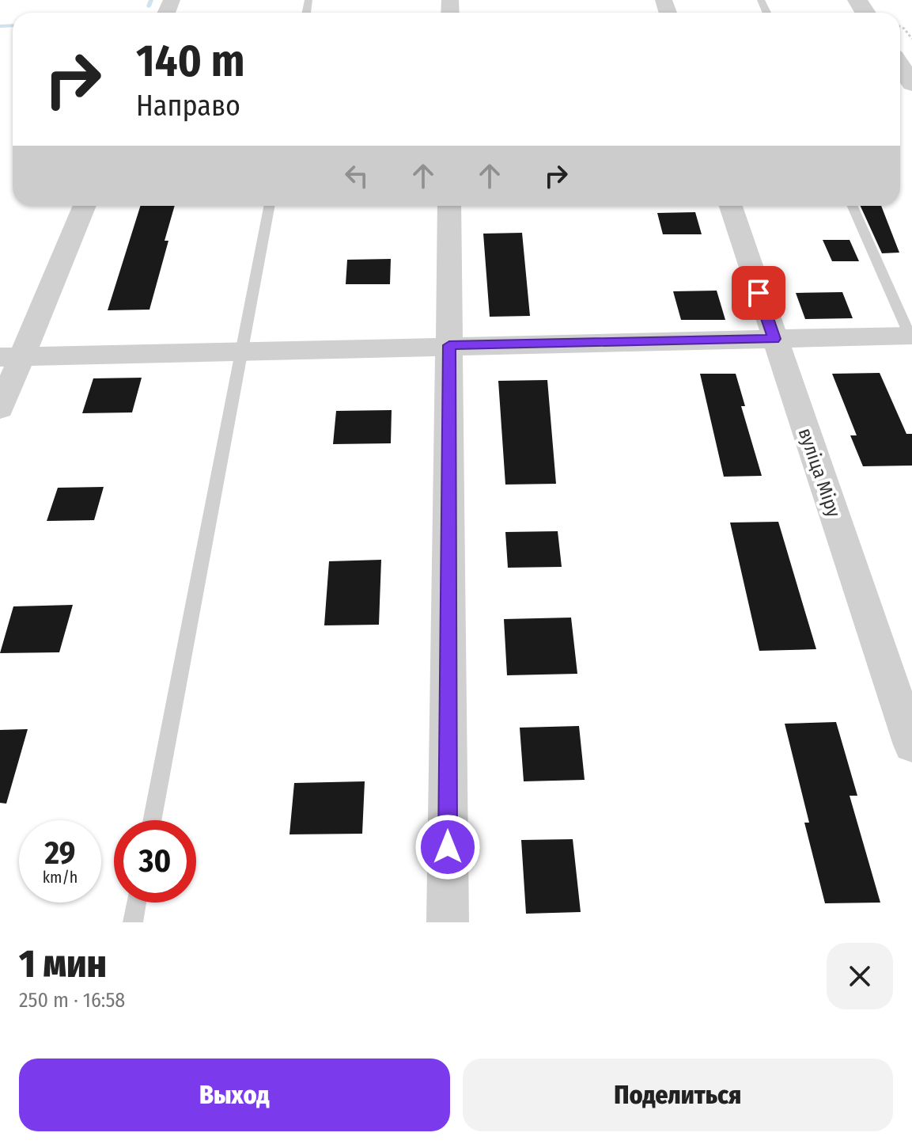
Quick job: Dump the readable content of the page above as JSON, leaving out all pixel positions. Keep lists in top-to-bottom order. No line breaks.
{"streets":{"street":["вуліца Міру"]},"page":{"turn":["140 m","Направо"],"speed":"29 km/h","limit":"30","heading":["1 мин","250 m · 16:58"],"buttons":["Выход","Поделиться"]}}
